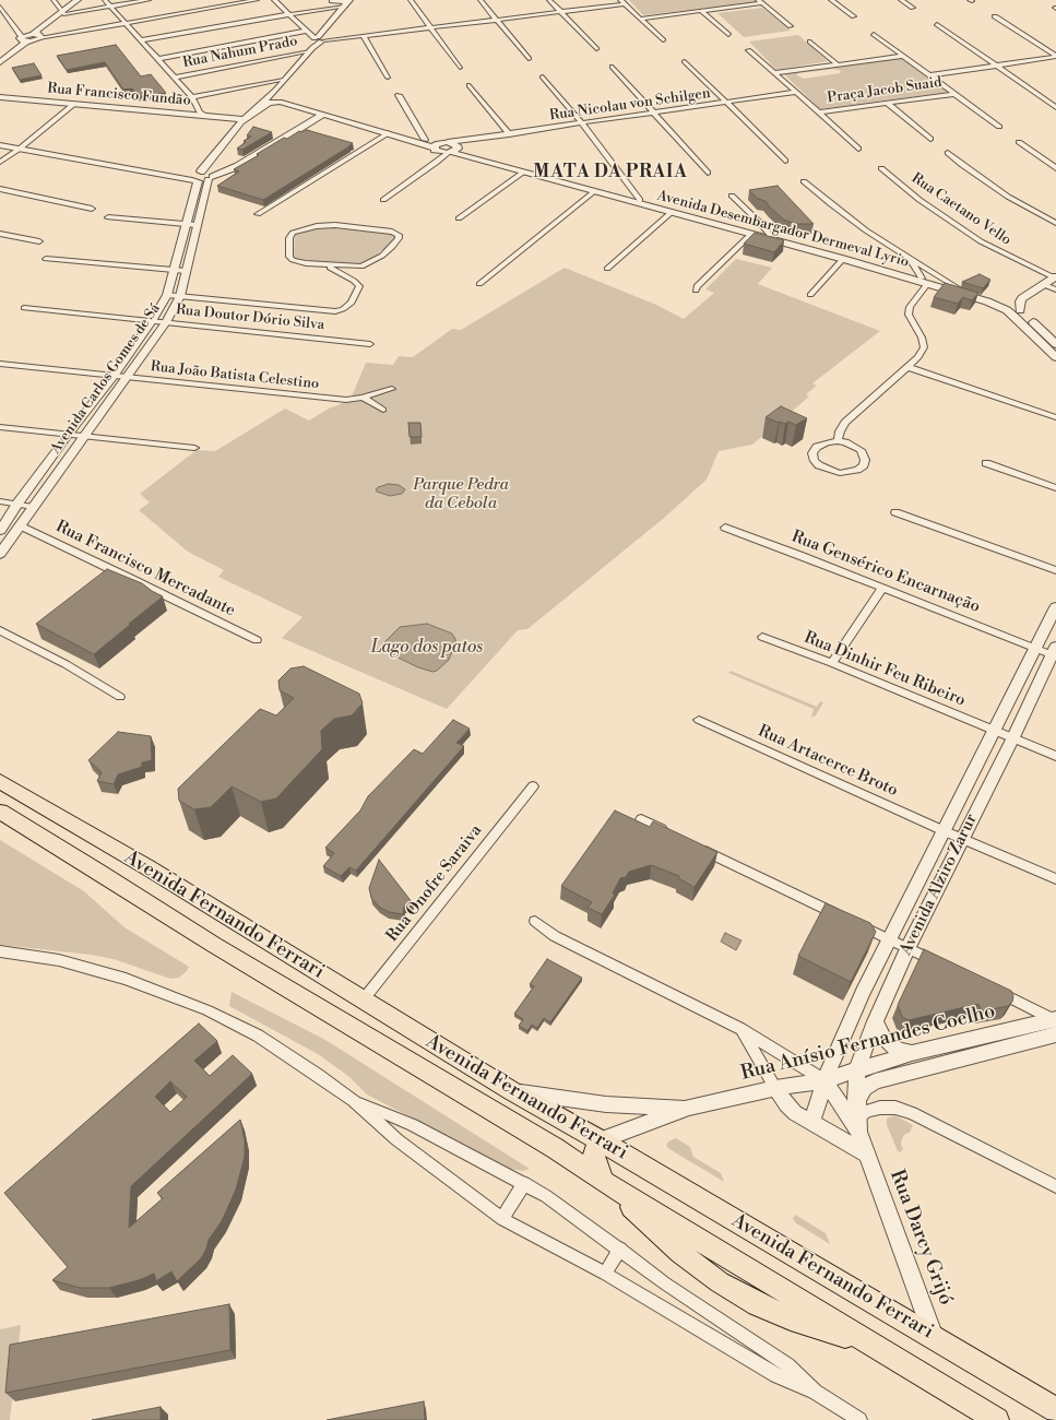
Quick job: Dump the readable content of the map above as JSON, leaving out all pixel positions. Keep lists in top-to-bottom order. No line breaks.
{"streets":{"main road":["Avenida Fernando Ferrari"],"street":["Rua Nahum Prado","Praça Jacob Suaid","Rua Francisco Fundão","Rua Nicolau von Schilgen","Rua Caetano Vello","Avenida Desembargador Dermeval Lyrio","Rua Doutor Dório Silva","Rua João Batista Celestino","Avenida Carlos Gomes de Sá","Rua Francisco Mercadante","Rua Gensérico Encarnação","Rua Dinhir Feu Ribeiro","Rua Artacerce Broto","Rua Onofre Saraiva","Avenida Alziro Zarur","Rua Anísio Fernandes Coelho","Rua Darcy Grijó"]},"crossings":[["Rua Nicolau von Schilgen","Avenida Desembargador Dermeval Lyrio"],["Rua Doutor Dório Silva","Avenida Carlos Gomes de Sá"],["Rua João Batista Celestino","Avenida Carlos Gomes de Sá"],["Avenida Carlos Gomes de Sá","Rua Francisco Mercadante"],["Rua Gensérico Encarnação","Avenida Alziro Zarur"],["Rua Dinhir Feu Ribeiro","Avenida Alziro Zarur"],["Rua Artacerce Broto","Avenida Alziro Zarur"],["Rua Onofre Saraiva","Avenida Fernando Ferrari"],["Avenida Alziro Zarur","Rua Anísio Fernandes Coelho"],["Avenida Alziro Zarur","Rua Darcy Grijó"],["Avenida Fernando Ferrari","Rua Anísio Fernandes Coelho"],["Avenida Fernando Ferrari","Rua Darcy Grijó"],["Rua Anísio Fernandes Coelho","Rua Darcy Grijó"]],"districts":["MATA DA PRAIA"],"water":["Lago dos patos"],"parks":["Parque Pedra da Cebola"]}
